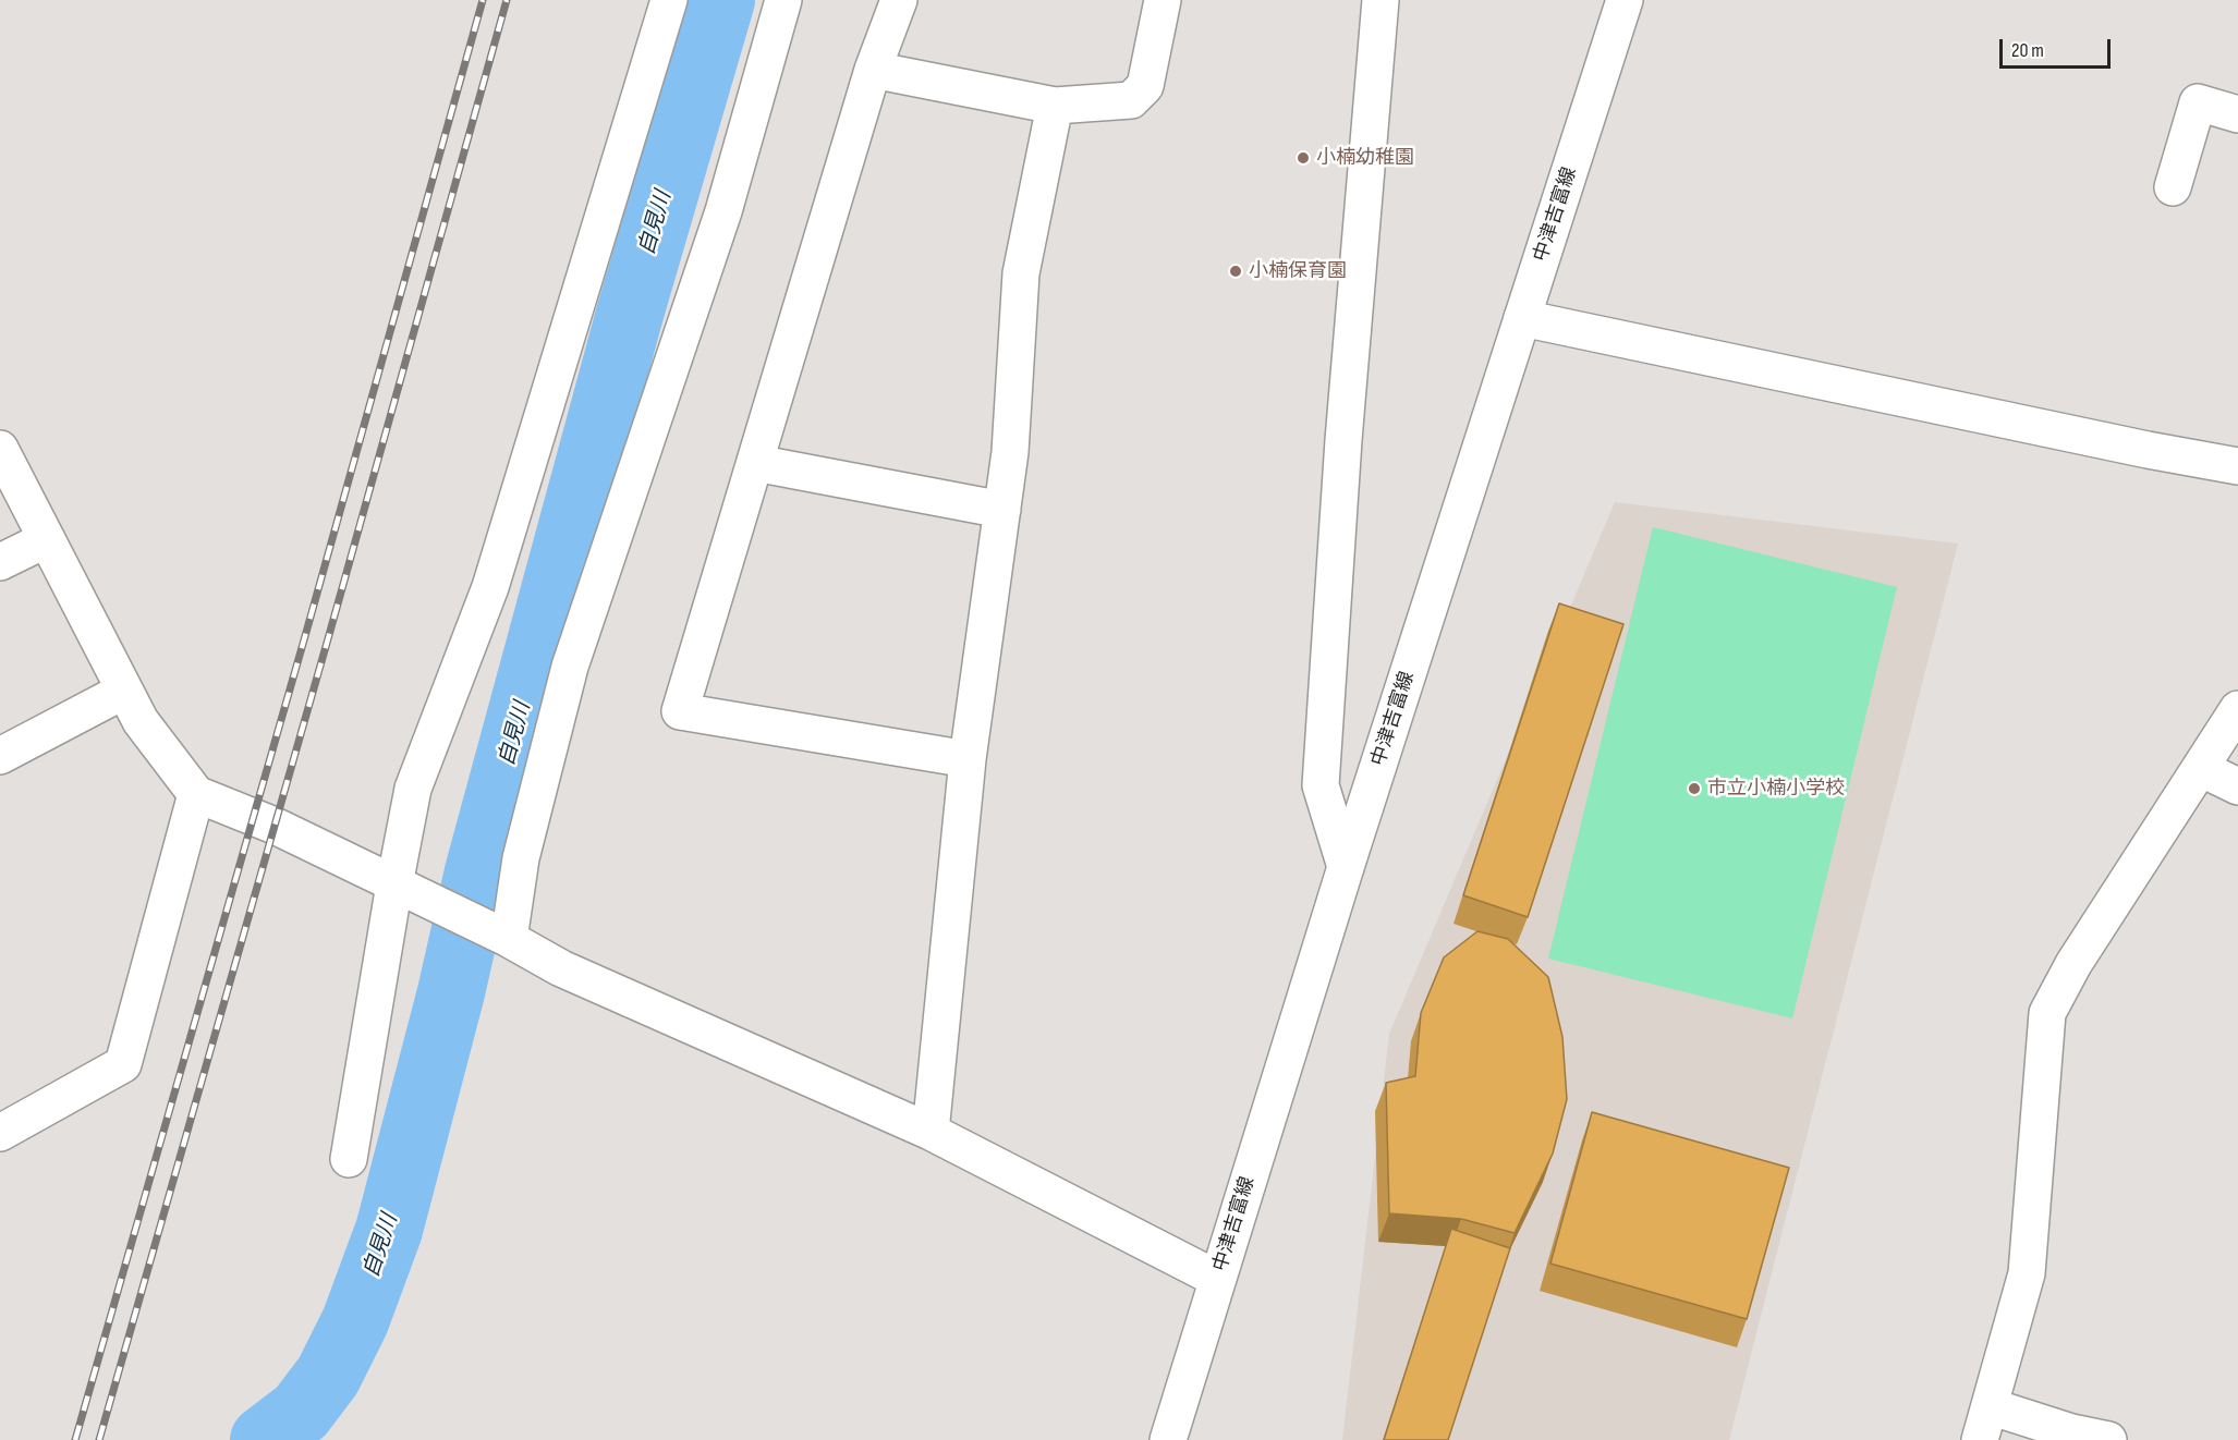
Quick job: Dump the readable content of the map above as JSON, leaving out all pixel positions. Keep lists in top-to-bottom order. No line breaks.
{"streets":{"street":["中津吉富線"]},"water":["自見川"],"places":["小楠幼稚園","小楠保育園","市立小楠小学校"],"scale_bar":"20 m"}
